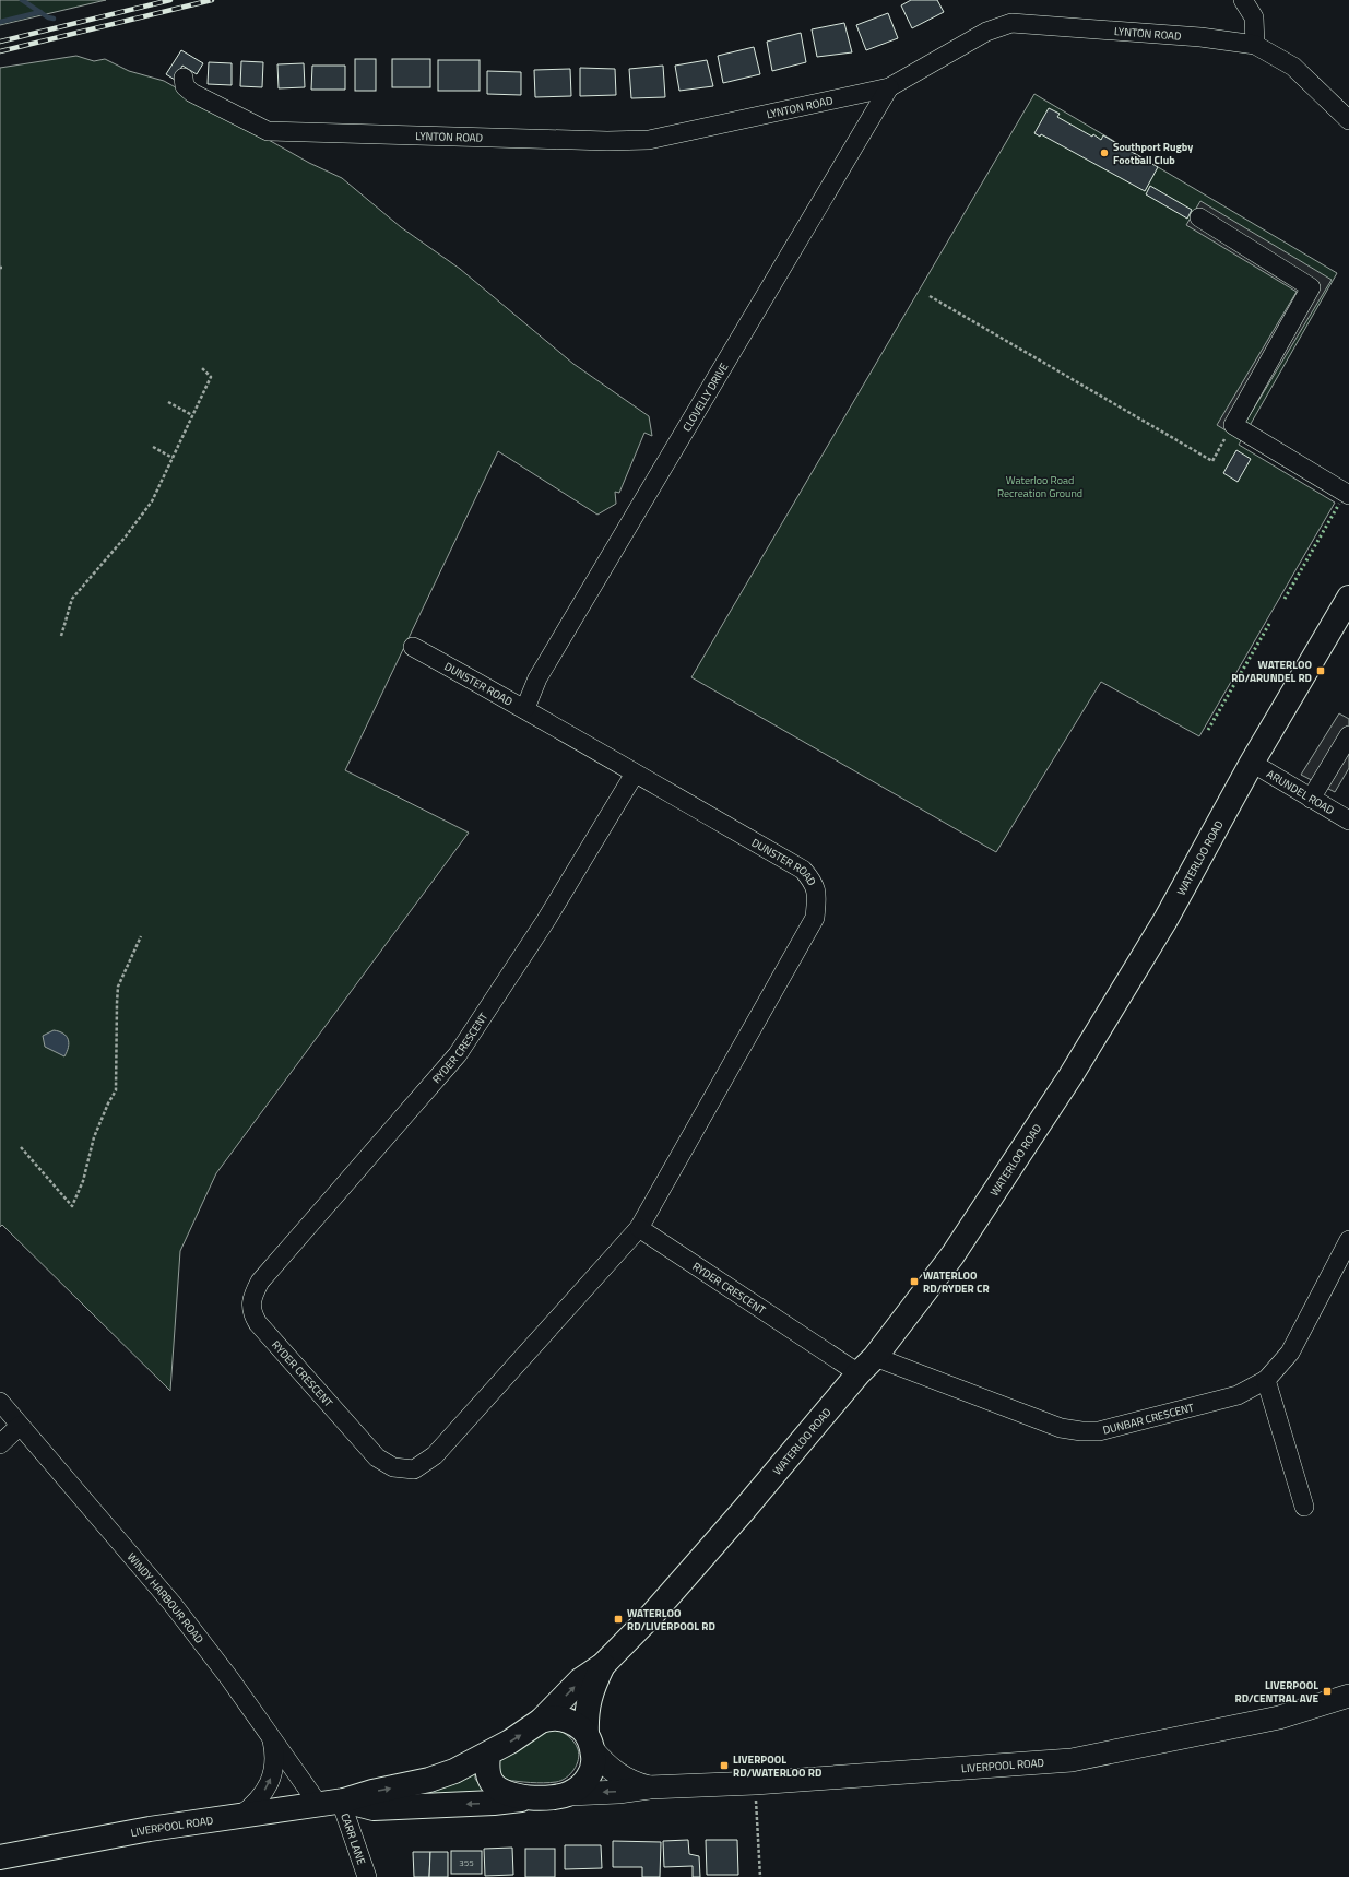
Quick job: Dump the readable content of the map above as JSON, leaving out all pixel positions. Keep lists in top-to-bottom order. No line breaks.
{"streets":{"highway":["WATERLOO ROAD","LIVERPOOL ROAD"],"street":["LYNTON ROAD","CLOVELLY DRIVE","DUNSTER ROAD","ARUNDEL ROAD","RYDER CRESCENT","DUNBAR CRESCENT","WINDY HARBOUR ROAD","CARR LANE"]},"crossings":[["LYNTON ROAD","CLOVELLY DRIVE"],["CLOVELLY DRIVE","DUNSTER ROAD"],["DUNSTER ROAD","RYDER CRESCENT"],["ARUNDEL ROAD","WATERLOO ROAD"],["WATERLOO ROAD","RYDER CRESCENT"],["WATERLOO ROAD","DUNBAR CRESCENT"],["WATERLOO ROAD","LIVERPOOL ROAD"],["WINDY HARBOUR ROAD","LIVERPOOL ROAD"],["WINDY HARBOUR ROAD","CARR LANE"],["LIVERPOOL ROAD","CARR LANE"]],"parks":["Waterloo Road Recreation Ground"],"places":{"other":["Southport Rugby Football Club"],"transit":["WATERLOO RD/ARUNDEL RD","WATERLOO RD/RYDER CR","WATERLOO RD/LIVERPOOL RD","LIVERPOOL RD/CENTRAL AVE","LIVERPOOL RD/WATERLOO RD"]},"house_numbers":["355"]}
